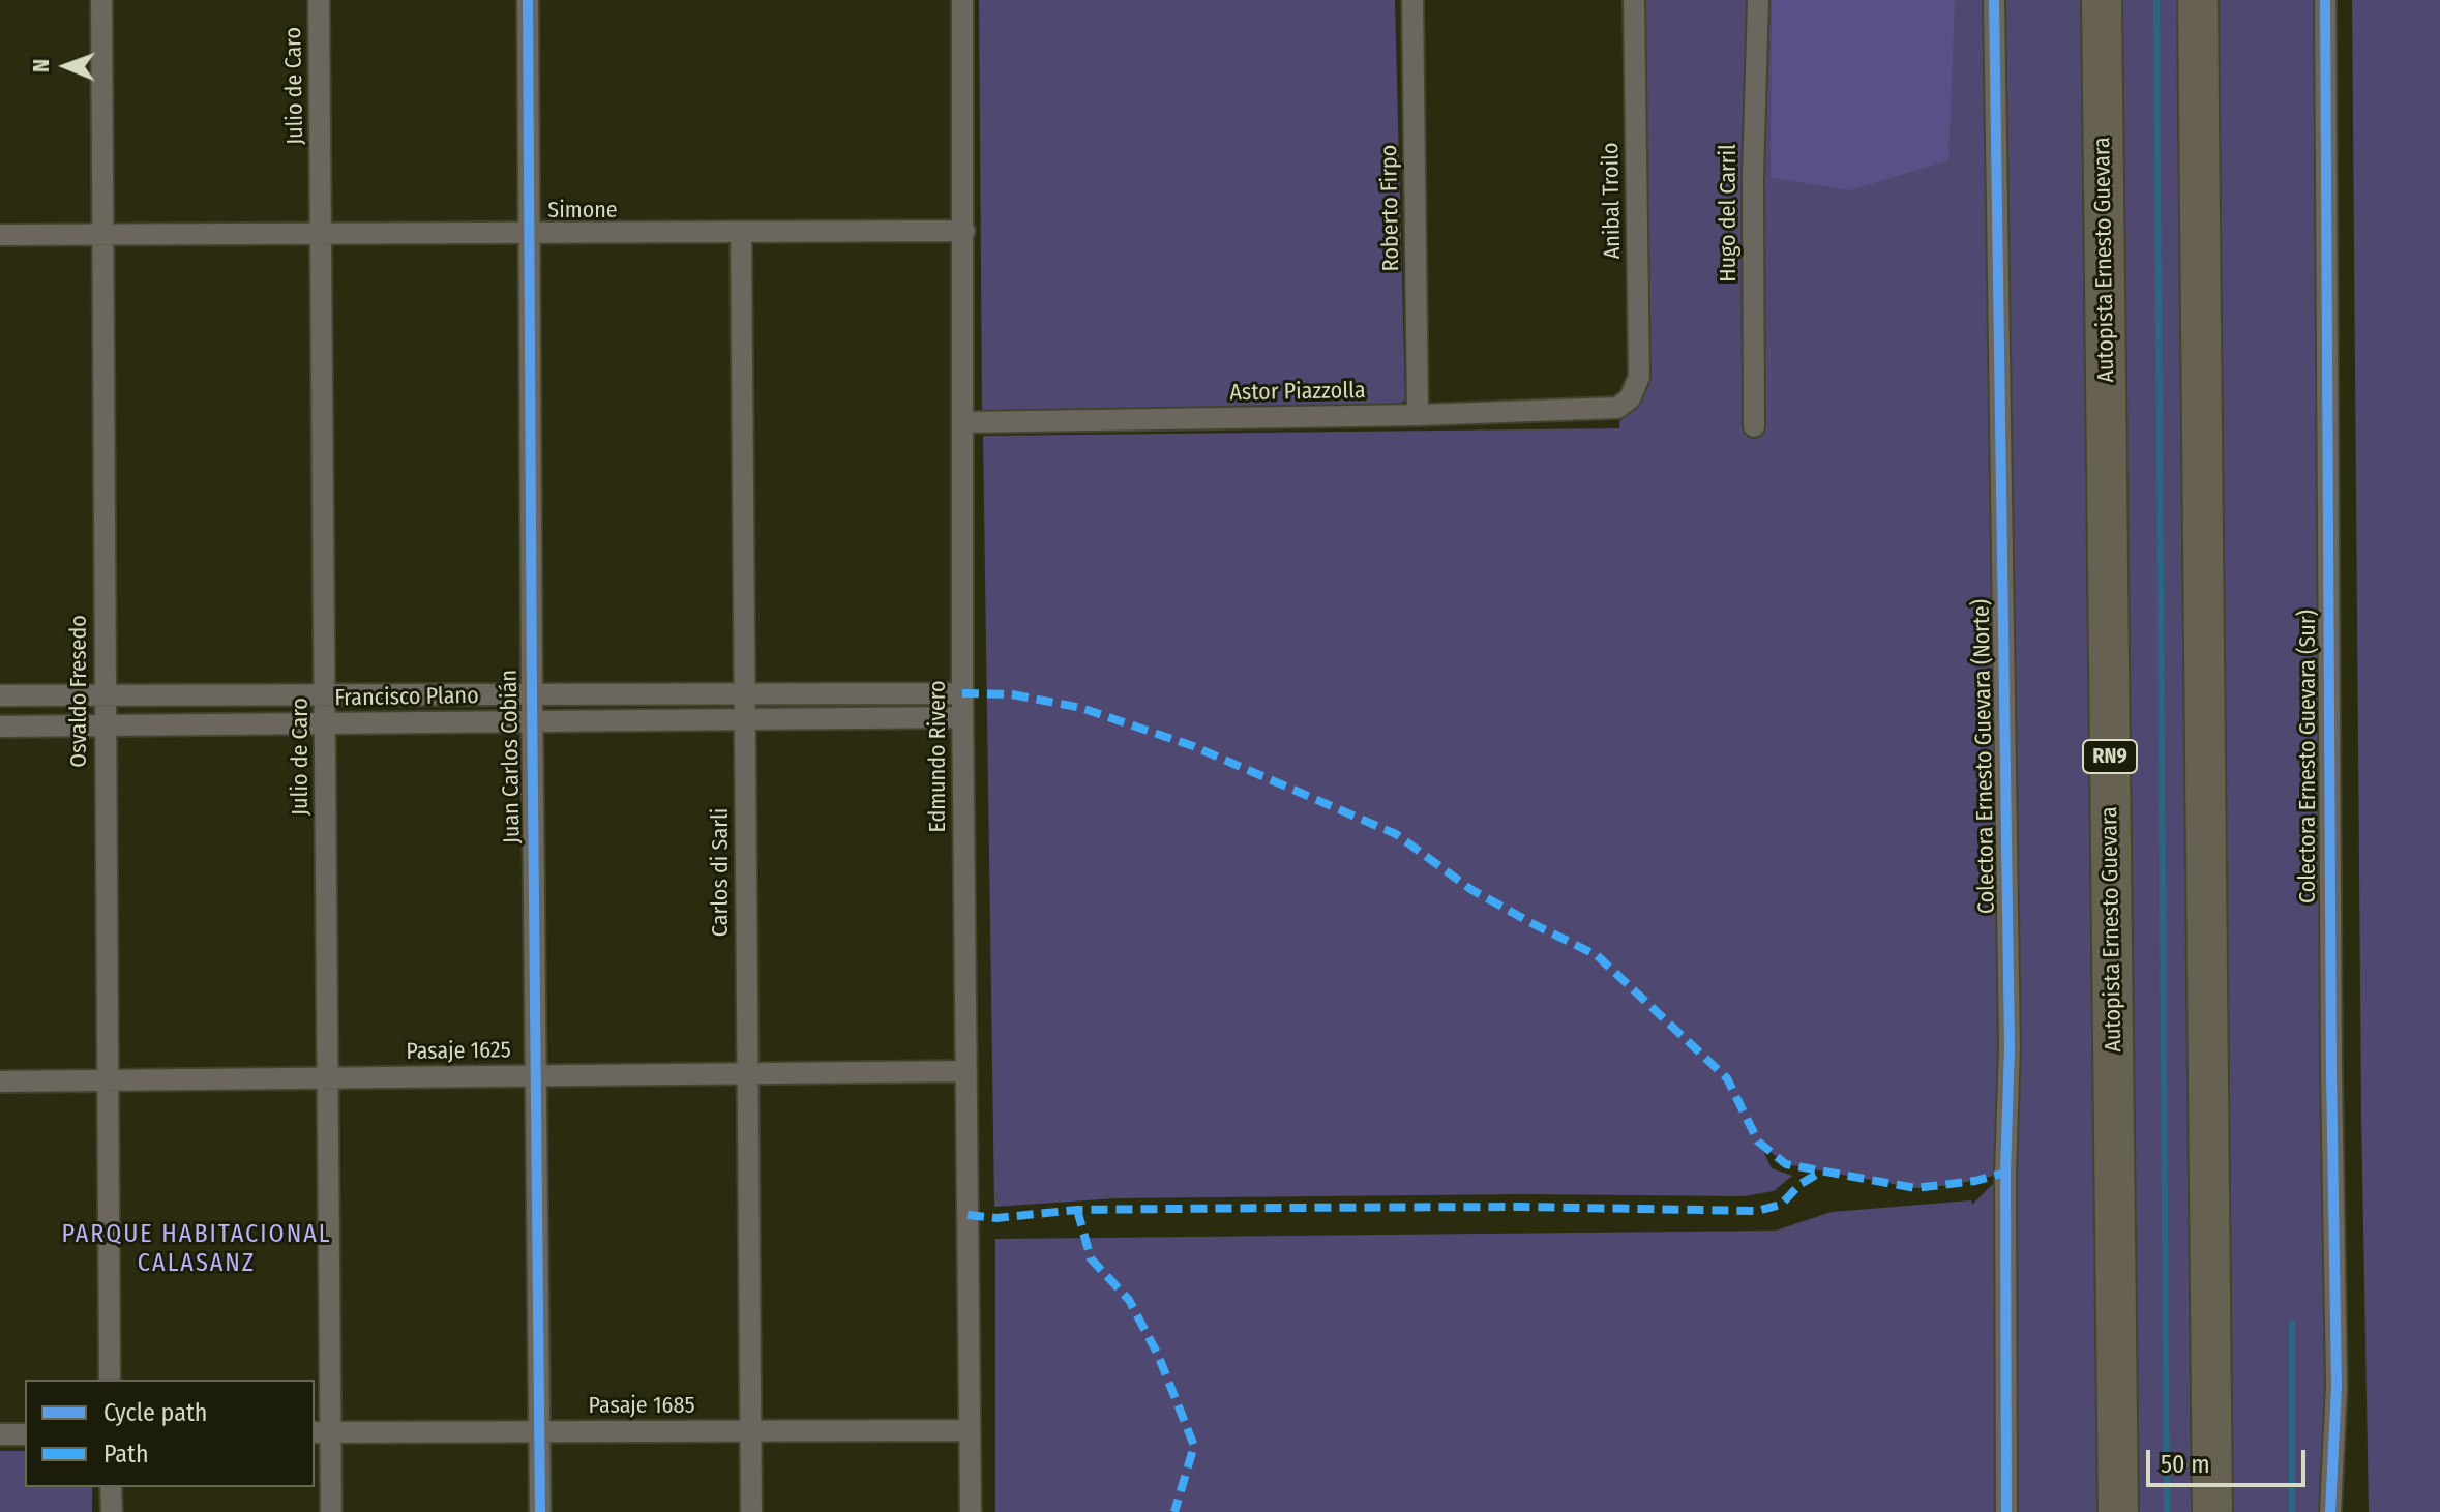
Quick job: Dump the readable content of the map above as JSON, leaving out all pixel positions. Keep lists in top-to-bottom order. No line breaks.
{"streets":{"highway":["Autopista Ernesto Guevara","RN9"],"street":["Julio de Caro","Anibal Troilo","Roberto Firpo","Simone","Hugo del Carril","Astor Piazzolla","Osvaldo Fresedo","Francisco Plano","Juan Carlos Cobián","Edmundo Rivero","Colectora Ernesto Guevara (Norte)","Colectora Ernesto Guevara (Sur)","Carlos di Sarli","Pasaje 1625","Pasaje 1685"]},"crossings":[["Julio de Caro","Simone"],["Julio de Caro","Francisco Plano"],["Julio de Caro","Pasaje 1625"],["Julio de Caro","Pasaje 1685"],["Anibal Troilo","Astor Piazzolla"],["Roberto Firpo","Astor Piazzolla"],["Simone","Osvaldo Fresedo"],["Simone","Juan Carlos Cobián"],["Simone","Edmundo Rivero"],["Simone","Carlos di Sarli"],["Astor Piazzolla","Edmundo Rivero"],["Osvaldo Fresedo","Francisco Plano"],["Osvaldo Fresedo","Pasaje 1625"],["Francisco Plano","Juan Carlos Cobián"],["Francisco Plano","Edmundo Rivero"],["Francisco Plano","Carlos di Sarli"],["Juan Carlos Cobián","Pasaje 1625"],["Juan Carlos Cobián","Pasaje 1685"],["Edmundo Rivero","Pasaje 1625"],["Edmundo Rivero","Pasaje 1685"],["Carlos di Sarli","Pasaje 1625"],["Carlos di Sarli","Pasaje 1685"]],"districts":["PARQUE HABITACIONAL CALASANZ"],"legend":["Cycle path","Path"],"scale_bar":"50 m","north":"left"}
